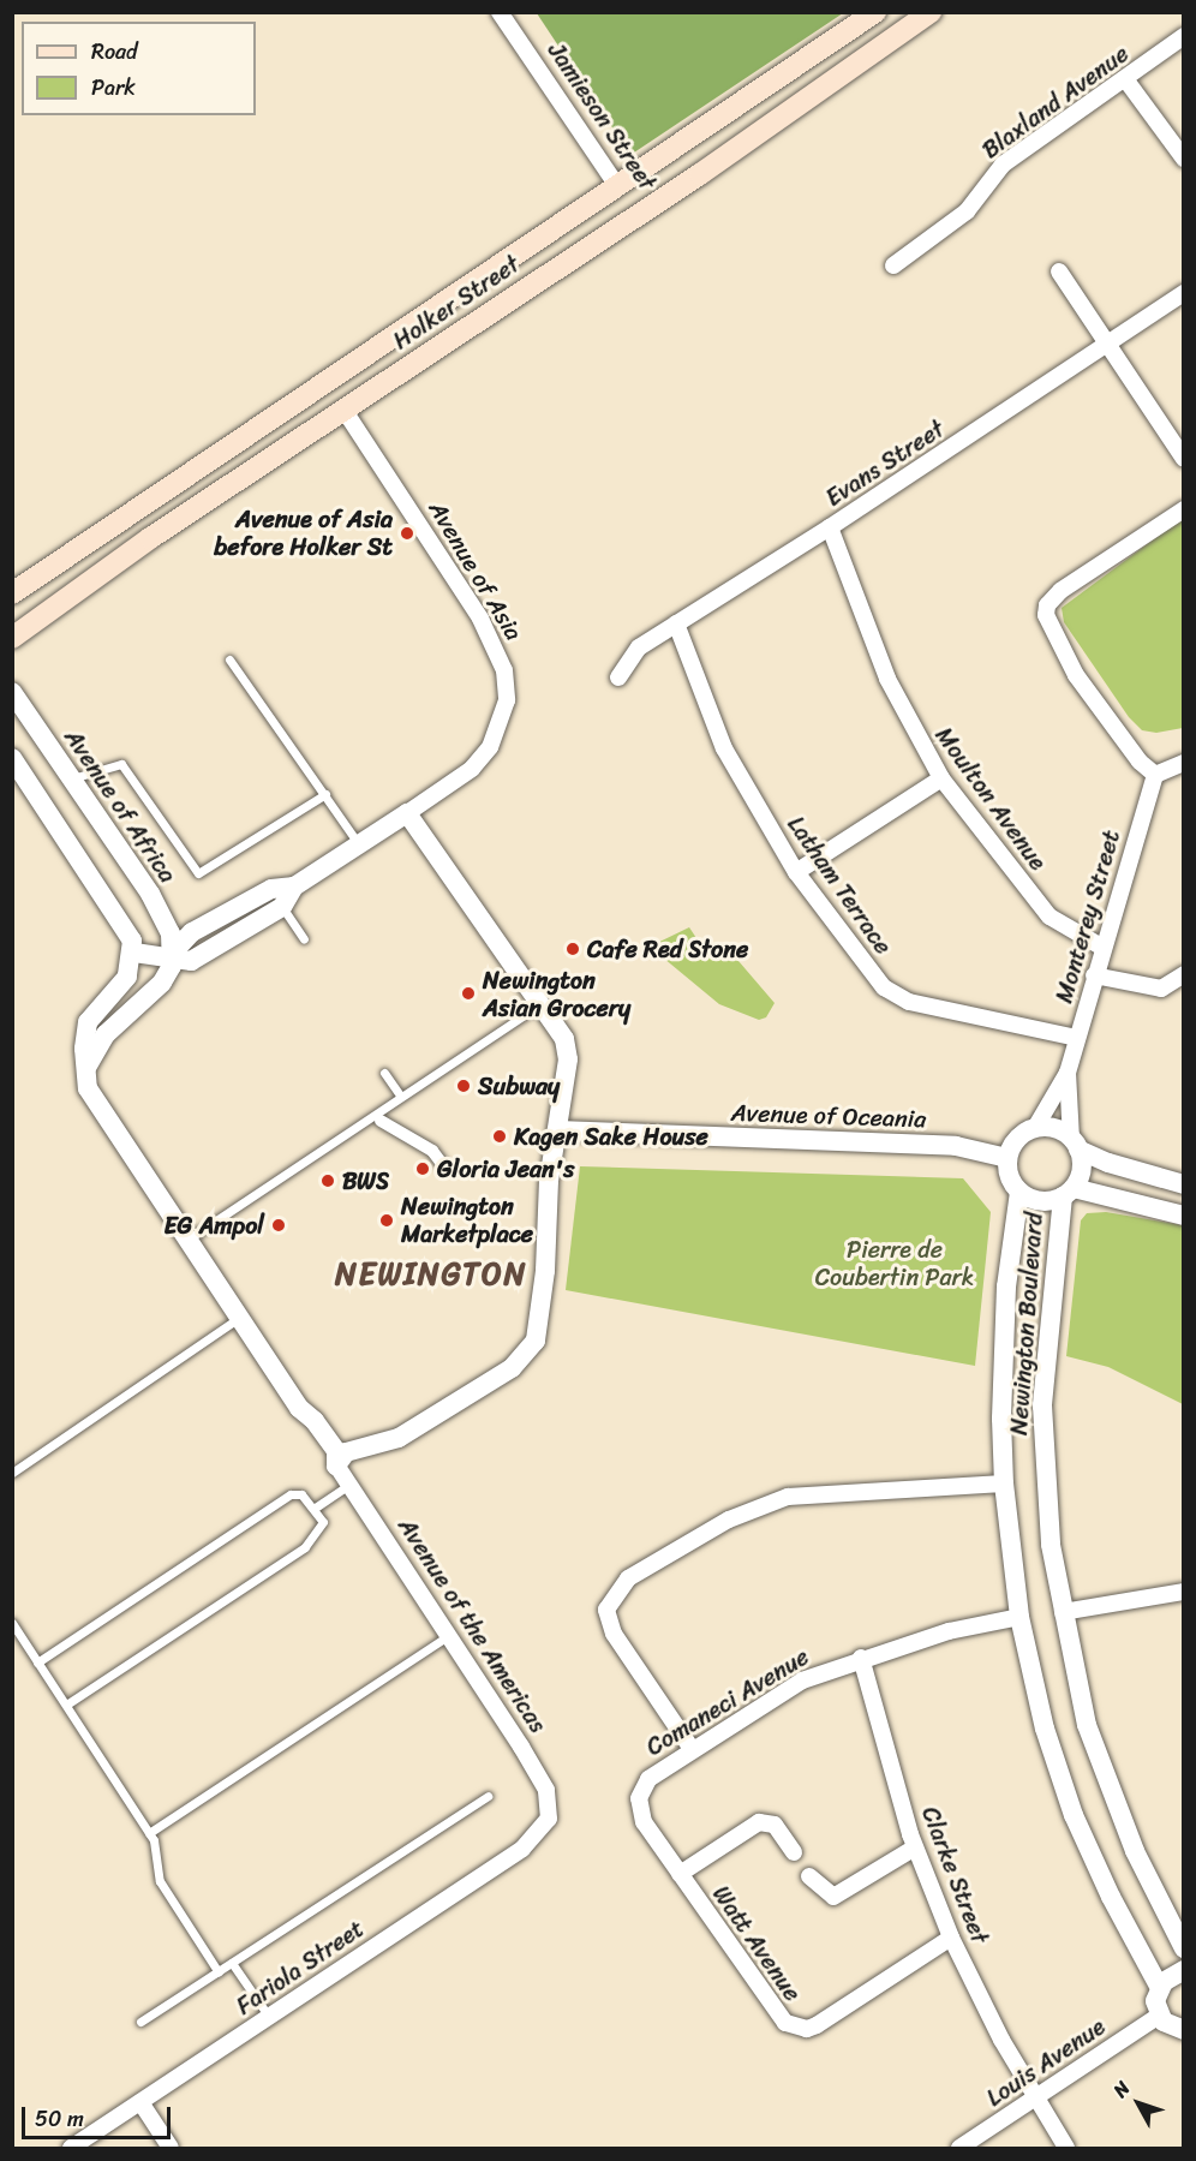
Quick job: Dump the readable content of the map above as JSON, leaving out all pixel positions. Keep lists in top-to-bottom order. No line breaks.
{"streets":{"main road":["Jamieson Street","Holker Street"],"street":["Blaxland Avenue","Evans Street","Avenue of Asia","Moulton Avenue","Avenue of Africa","Latham Terrace","Monterey Street","Avenue of Oceania","Newington Boulevard","Avenue of the Americas","Comaneci Avenue","Clarke Street","Watt Avenue","Fariola Street","Louis Avenue"]},"crossings":[["Jamieson Street","Holker Street"],["Holker Street","Avenue of Asia"],["Evans Street","Moulton Avenue"],["Evans Street","Latham Terrace"],["Avenue of Asia","Avenue of Africa"],["Avenue of Asia","Avenue of the Americas"],["Moulton Avenue","Monterey Street"],["Latham Terrace","Monterey Street"],["Monterey Street","Avenue of Oceania"],["Monterey Street","Newington Boulevard"],["Avenue of Oceania","Newington Boulevard"],["Newington Boulevard","Comaneci Avenue"],["Avenue of the Americas","Fariola Street"],["Comaneci Avenue","Clarke Street"],["Comaneci Avenue","Watt Avenue"],["Clarke Street","Watt Avenue"],["Clarke Street","Louis Avenue"]],"districts":["NEWINGTON"],"parks":["Pierre de Coubertin Park"],"places":["Avenue of Asia before Holker St","Cafe Red Stone","Newington Asian Grocery","Subway","Kagen Sake House","Gloria Jean's","BWS","Newington Marketplace","EG Ampol"],"legend":["Road","Park"],"scale_bar":"50 m","north":"top left"}
